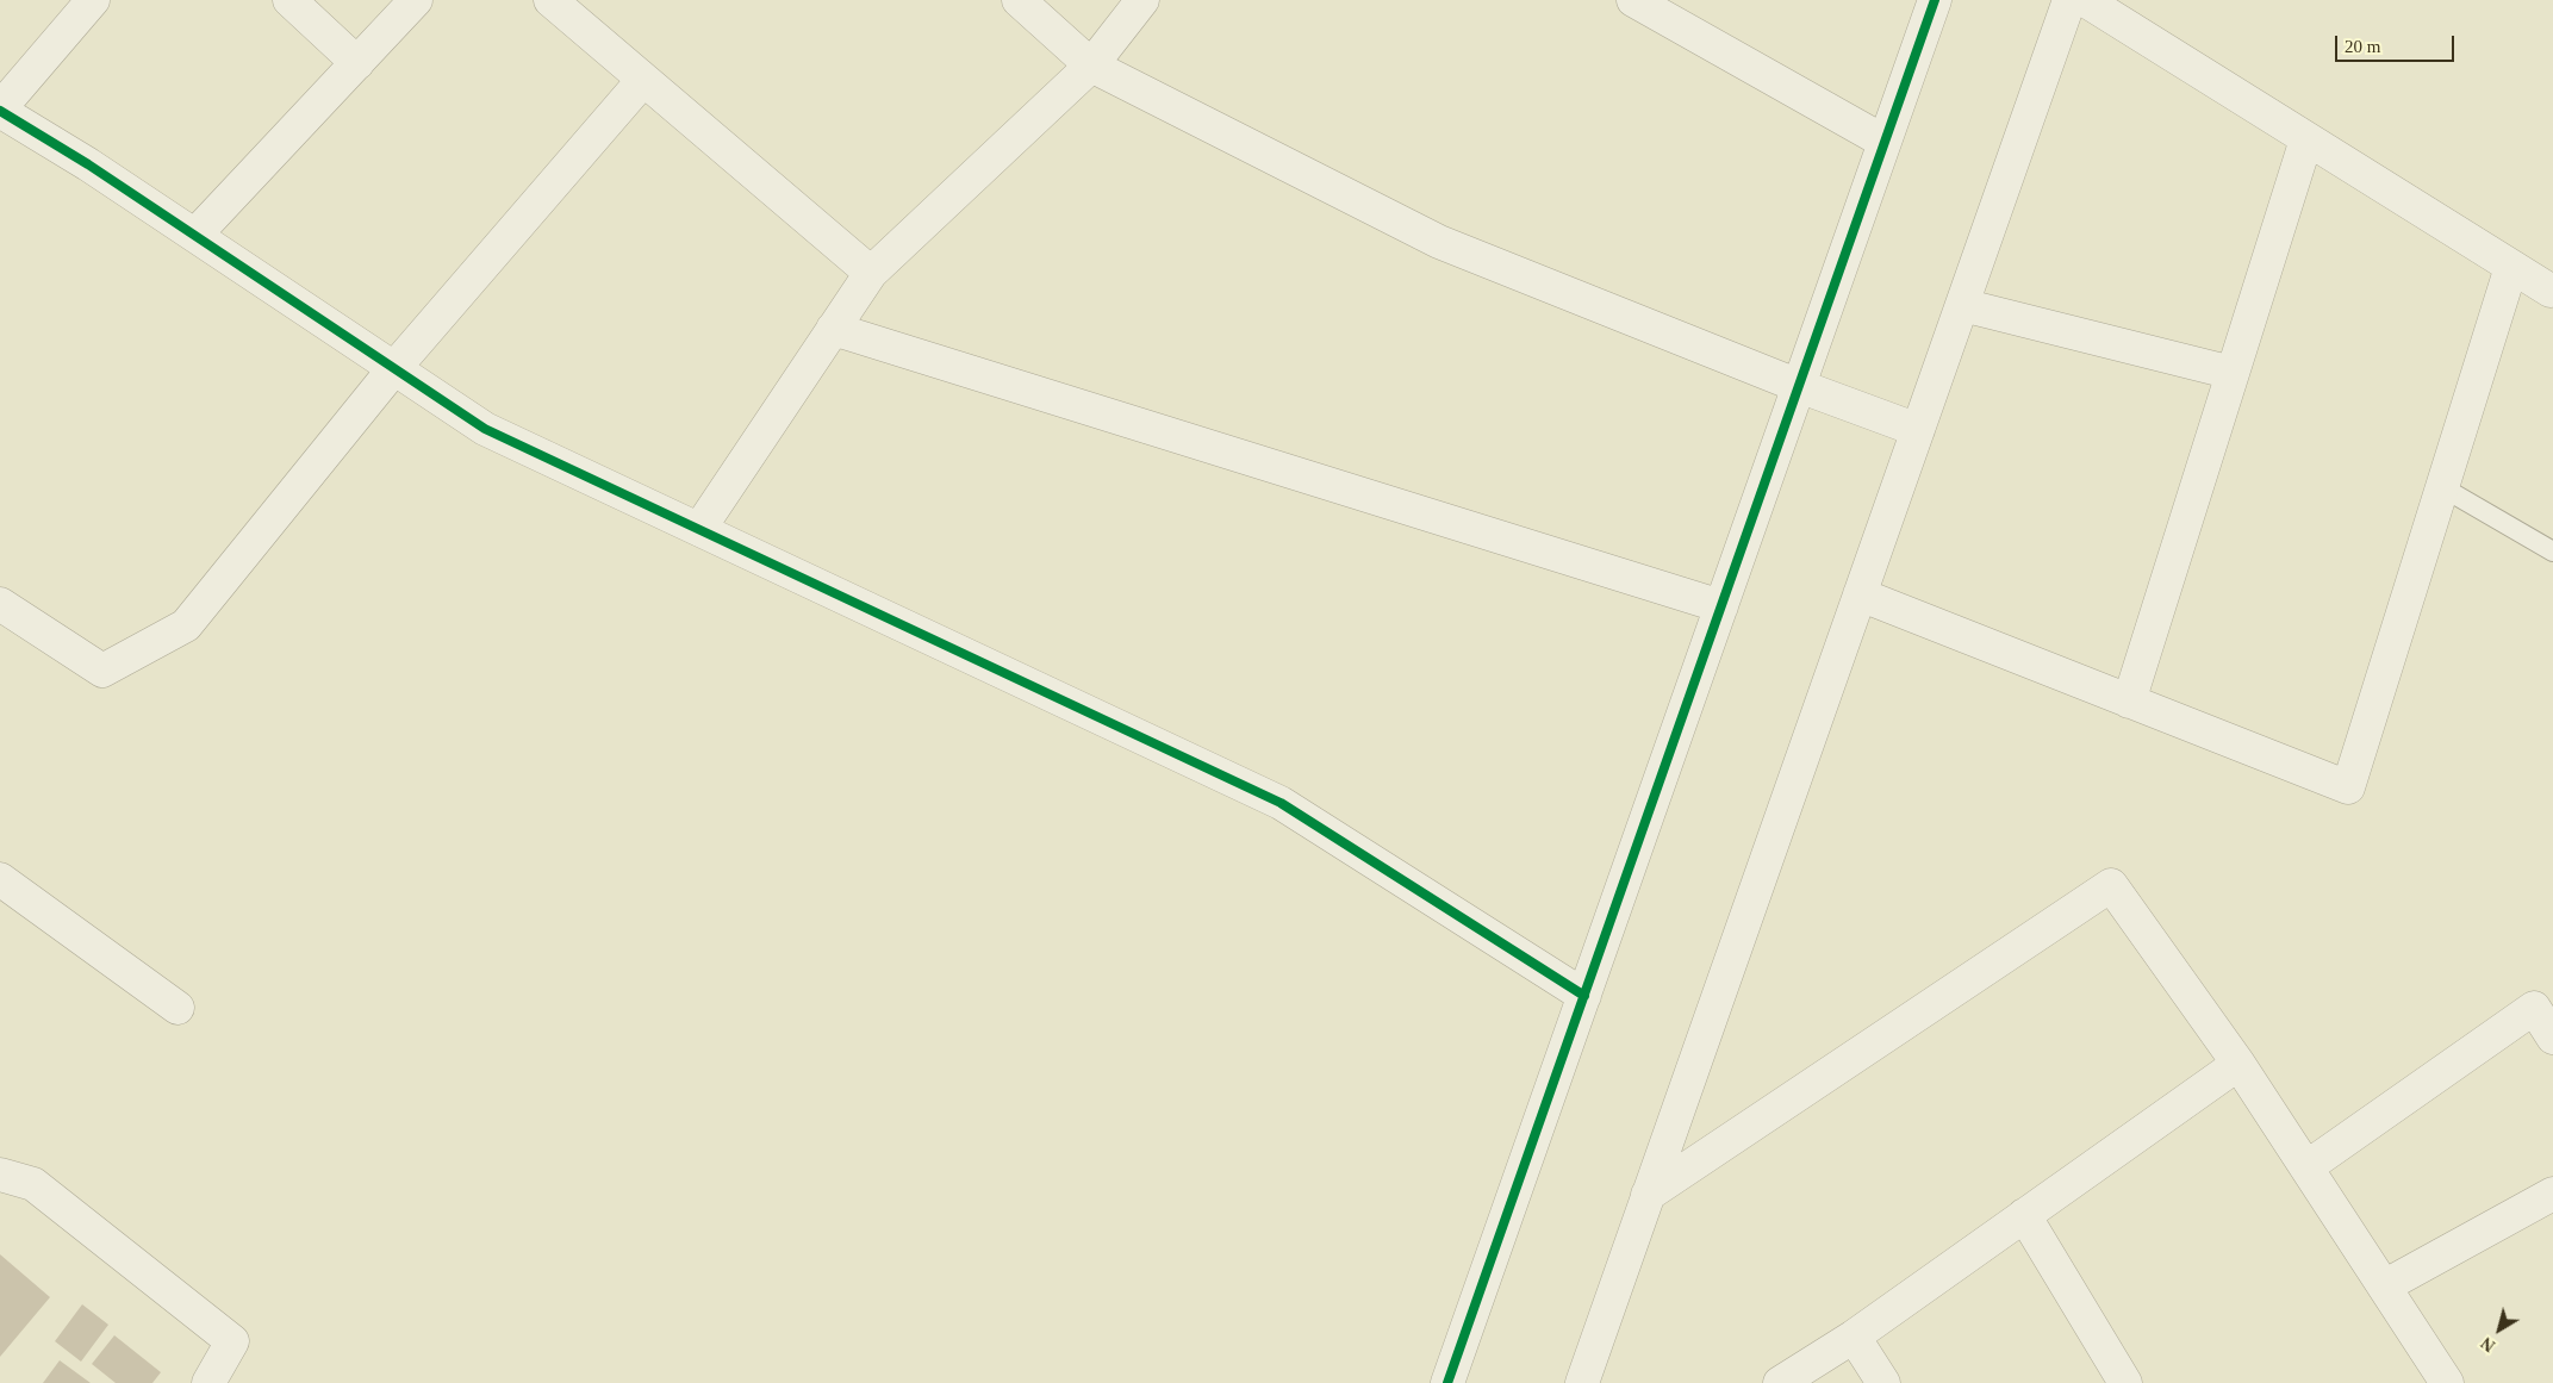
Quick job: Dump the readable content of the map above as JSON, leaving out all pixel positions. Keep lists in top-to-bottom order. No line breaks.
{"scale_bar":"20 m","north":"bottom left"}
